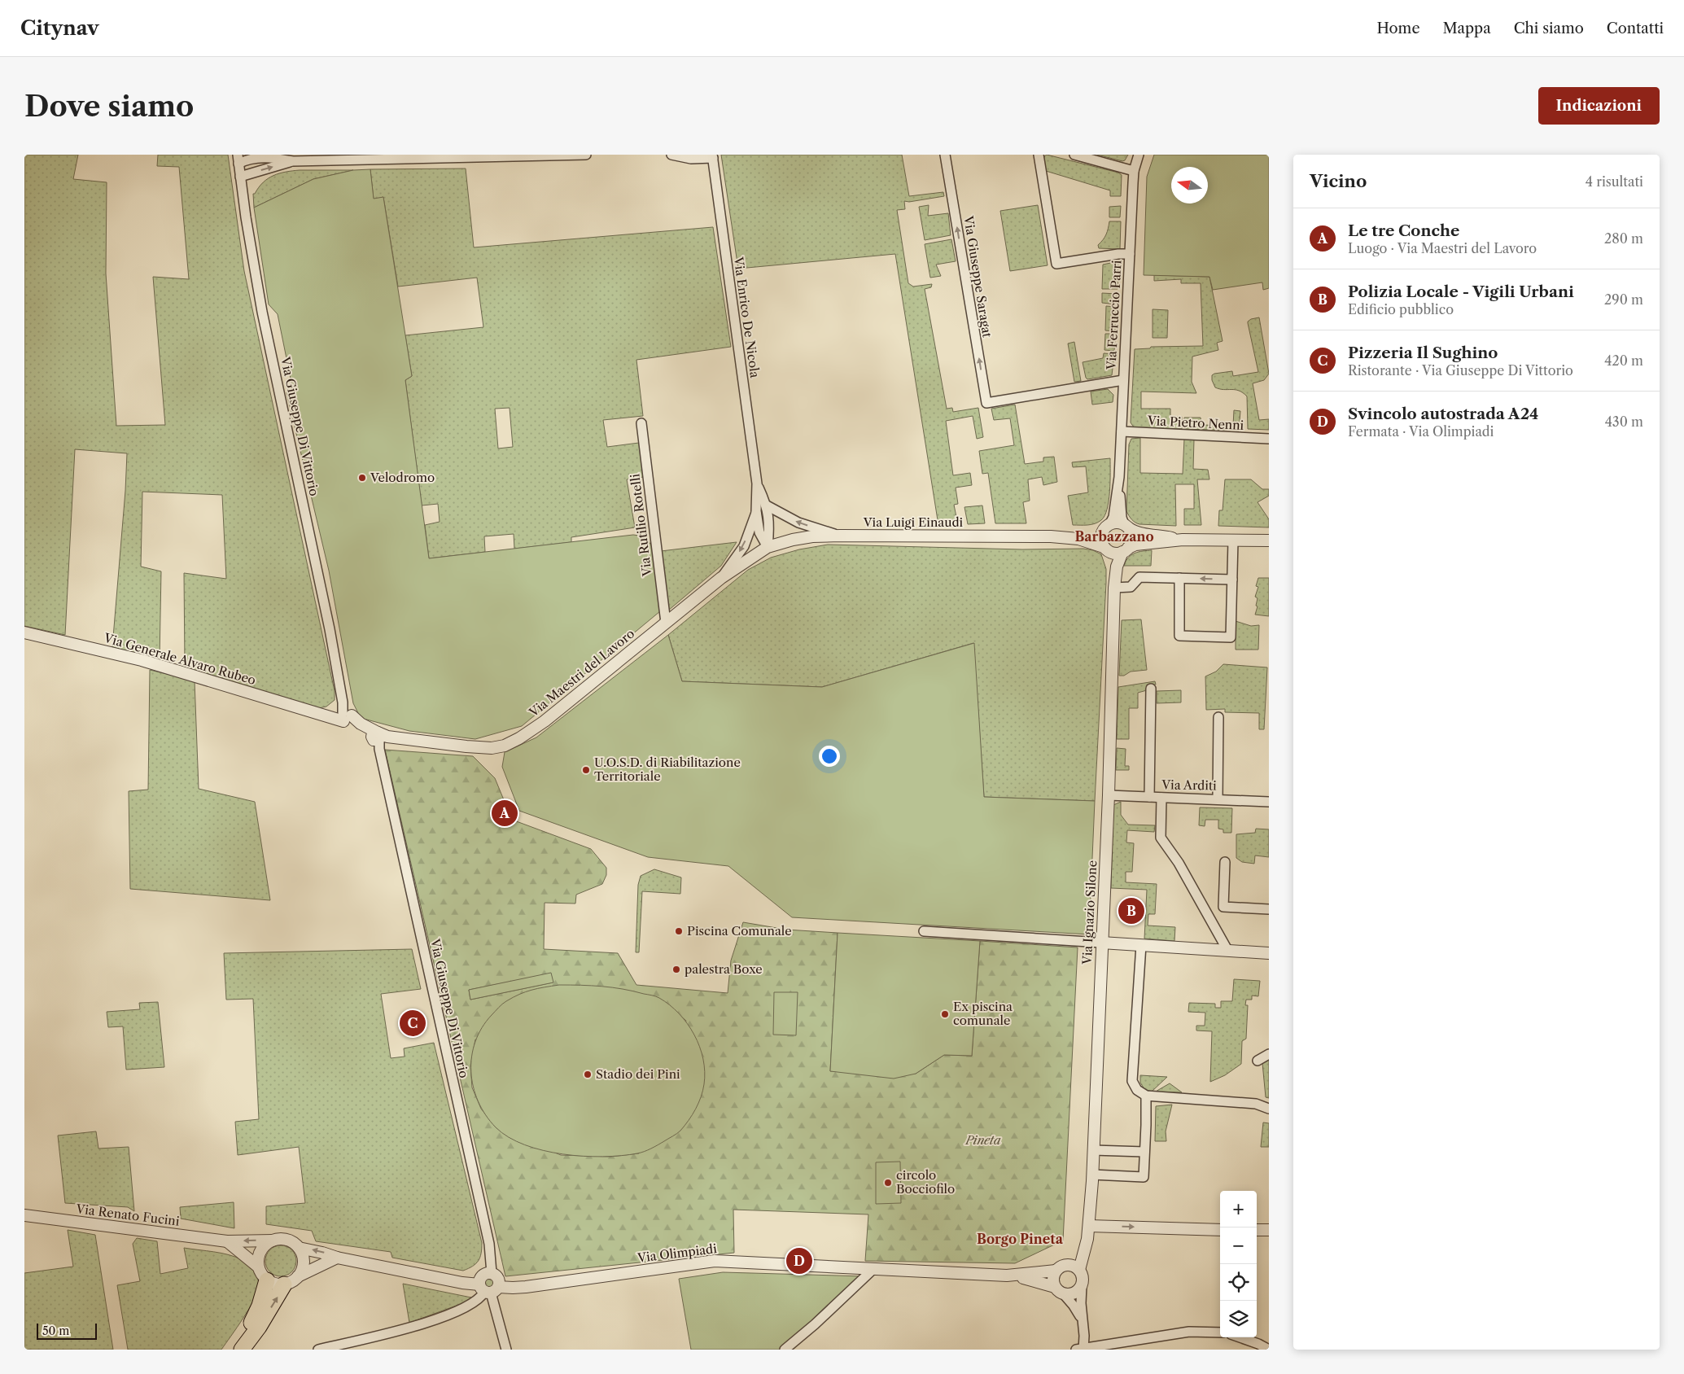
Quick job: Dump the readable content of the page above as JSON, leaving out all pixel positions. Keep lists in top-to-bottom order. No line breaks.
{"streets":{"street":["Via Giuseppe Saragat","Via Ferruccio Parri","Via Enrico De Nicola","Via Pietro Nenni","Via Giuseppe Di Vittorio","Via Luigi Einaudi","Via Rutilio Rotelli","Via Generale Alvaro Rubeo","Via Maestri del Lavoro","Via Arditi","Via Ignazio Silone","Via Renato Fucini","Via Olimpiadi"]},"crossings":[["Via Giuseppe Saragat","Via Ferruccio Parri"],["Via Ferruccio Parri","Via Pietro Nenni"],["Via Ferruccio Parri","Via Luigi Einaudi"],["Via Ferruccio Parri","Via Ignazio Silone"],["Via Giuseppe Di Vittorio","Via Generale Alvaro Rubeo"],["Via Giuseppe Di Vittorio","Via Maestri del Lavoro"],["Via Luigi Einaudi","Via Maestri del Lavoro"],["Via Luigi Einaudi","Via Ignazio Silone"],["Via Rutilio Rotelli","Via Maestri del Lavoro"],["Via Generale Alvaro Rubeo","Via Maestri del Lavoro"],["Via Arditi","Via Ignazio Silone"],["Via Ignazio Silone","Via Olimpiadi"]],"districts":["Barbazzano","Borgo Pineta"],"parks":["Pineta"],"places":["Velodromo","U.O.S.D. di Riabilitazione Territoriale","Piscina Comunale","palestra Boxe","Ex piscina comunale","Stadio dei Pini","circolo Bocciofilo"],"scale_bar":"50 m","north":"left","page":{"header":"Citynav","nav":["Home","Mappa","Chi siamo","Contatti"],"buttons":"Indicazioni","title":"Dove siamo","heading":["Vicino","4 risultati"],"list":[{"mark":"A","name":"Le tre Conche","note":"Luogo · Via Maestri del Lavoro","value":"280 m"},{"mark":"B","name":"Polizia Locale - Vigili Urbani","note":"Edificio pubblico","value":"290 m"},{"mark":"C","name":"Pizzeria Il Sughino","note":"Ristorante · Via Giuseppe Di Vittorio","value":"420 m"},{"mark":"D","name":"Svincolo autostrada A24","note":"Fermata · Via Olimpiadi","value":"430 m"}],"pins":["A","B","C","D"],"map_buttons":["+","−"],"scale":"50 m"}}
